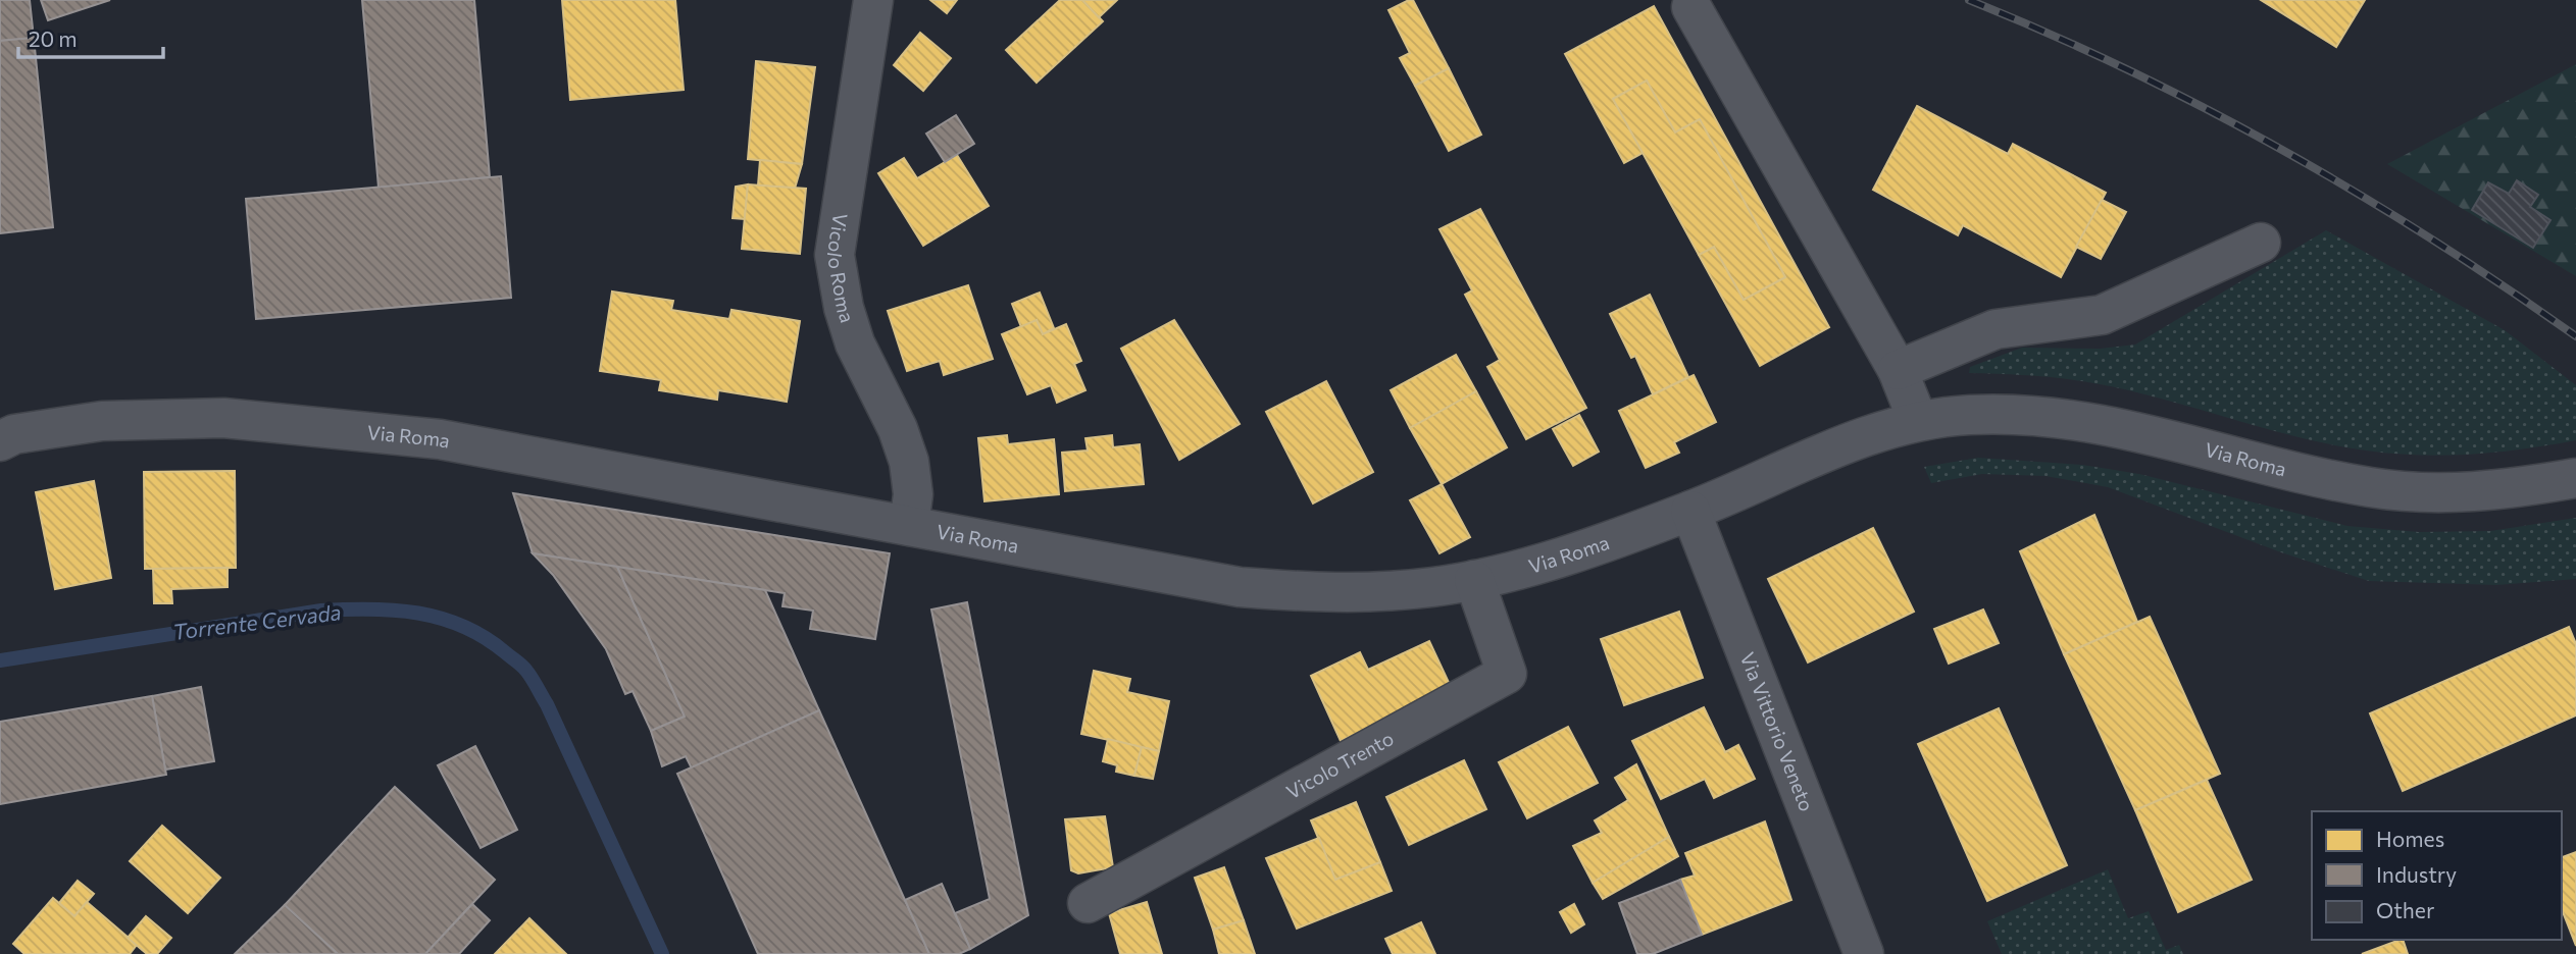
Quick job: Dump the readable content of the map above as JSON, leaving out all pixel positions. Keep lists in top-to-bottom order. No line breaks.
{"streets":{"street":["Vicolo Roma","Via Roma","Via Vittorio Veneto","Vicolo Trento"]},"crossings":[["Vicolo Roma","Via Roma"],["Via Roma","Via Vittorio Veneto"],["Via Roma","Vicolo Trento"]],"water":["Torrente Cervada"],"legend":["Homes","Industry","Other"],"scale_bar":"20 m"}
